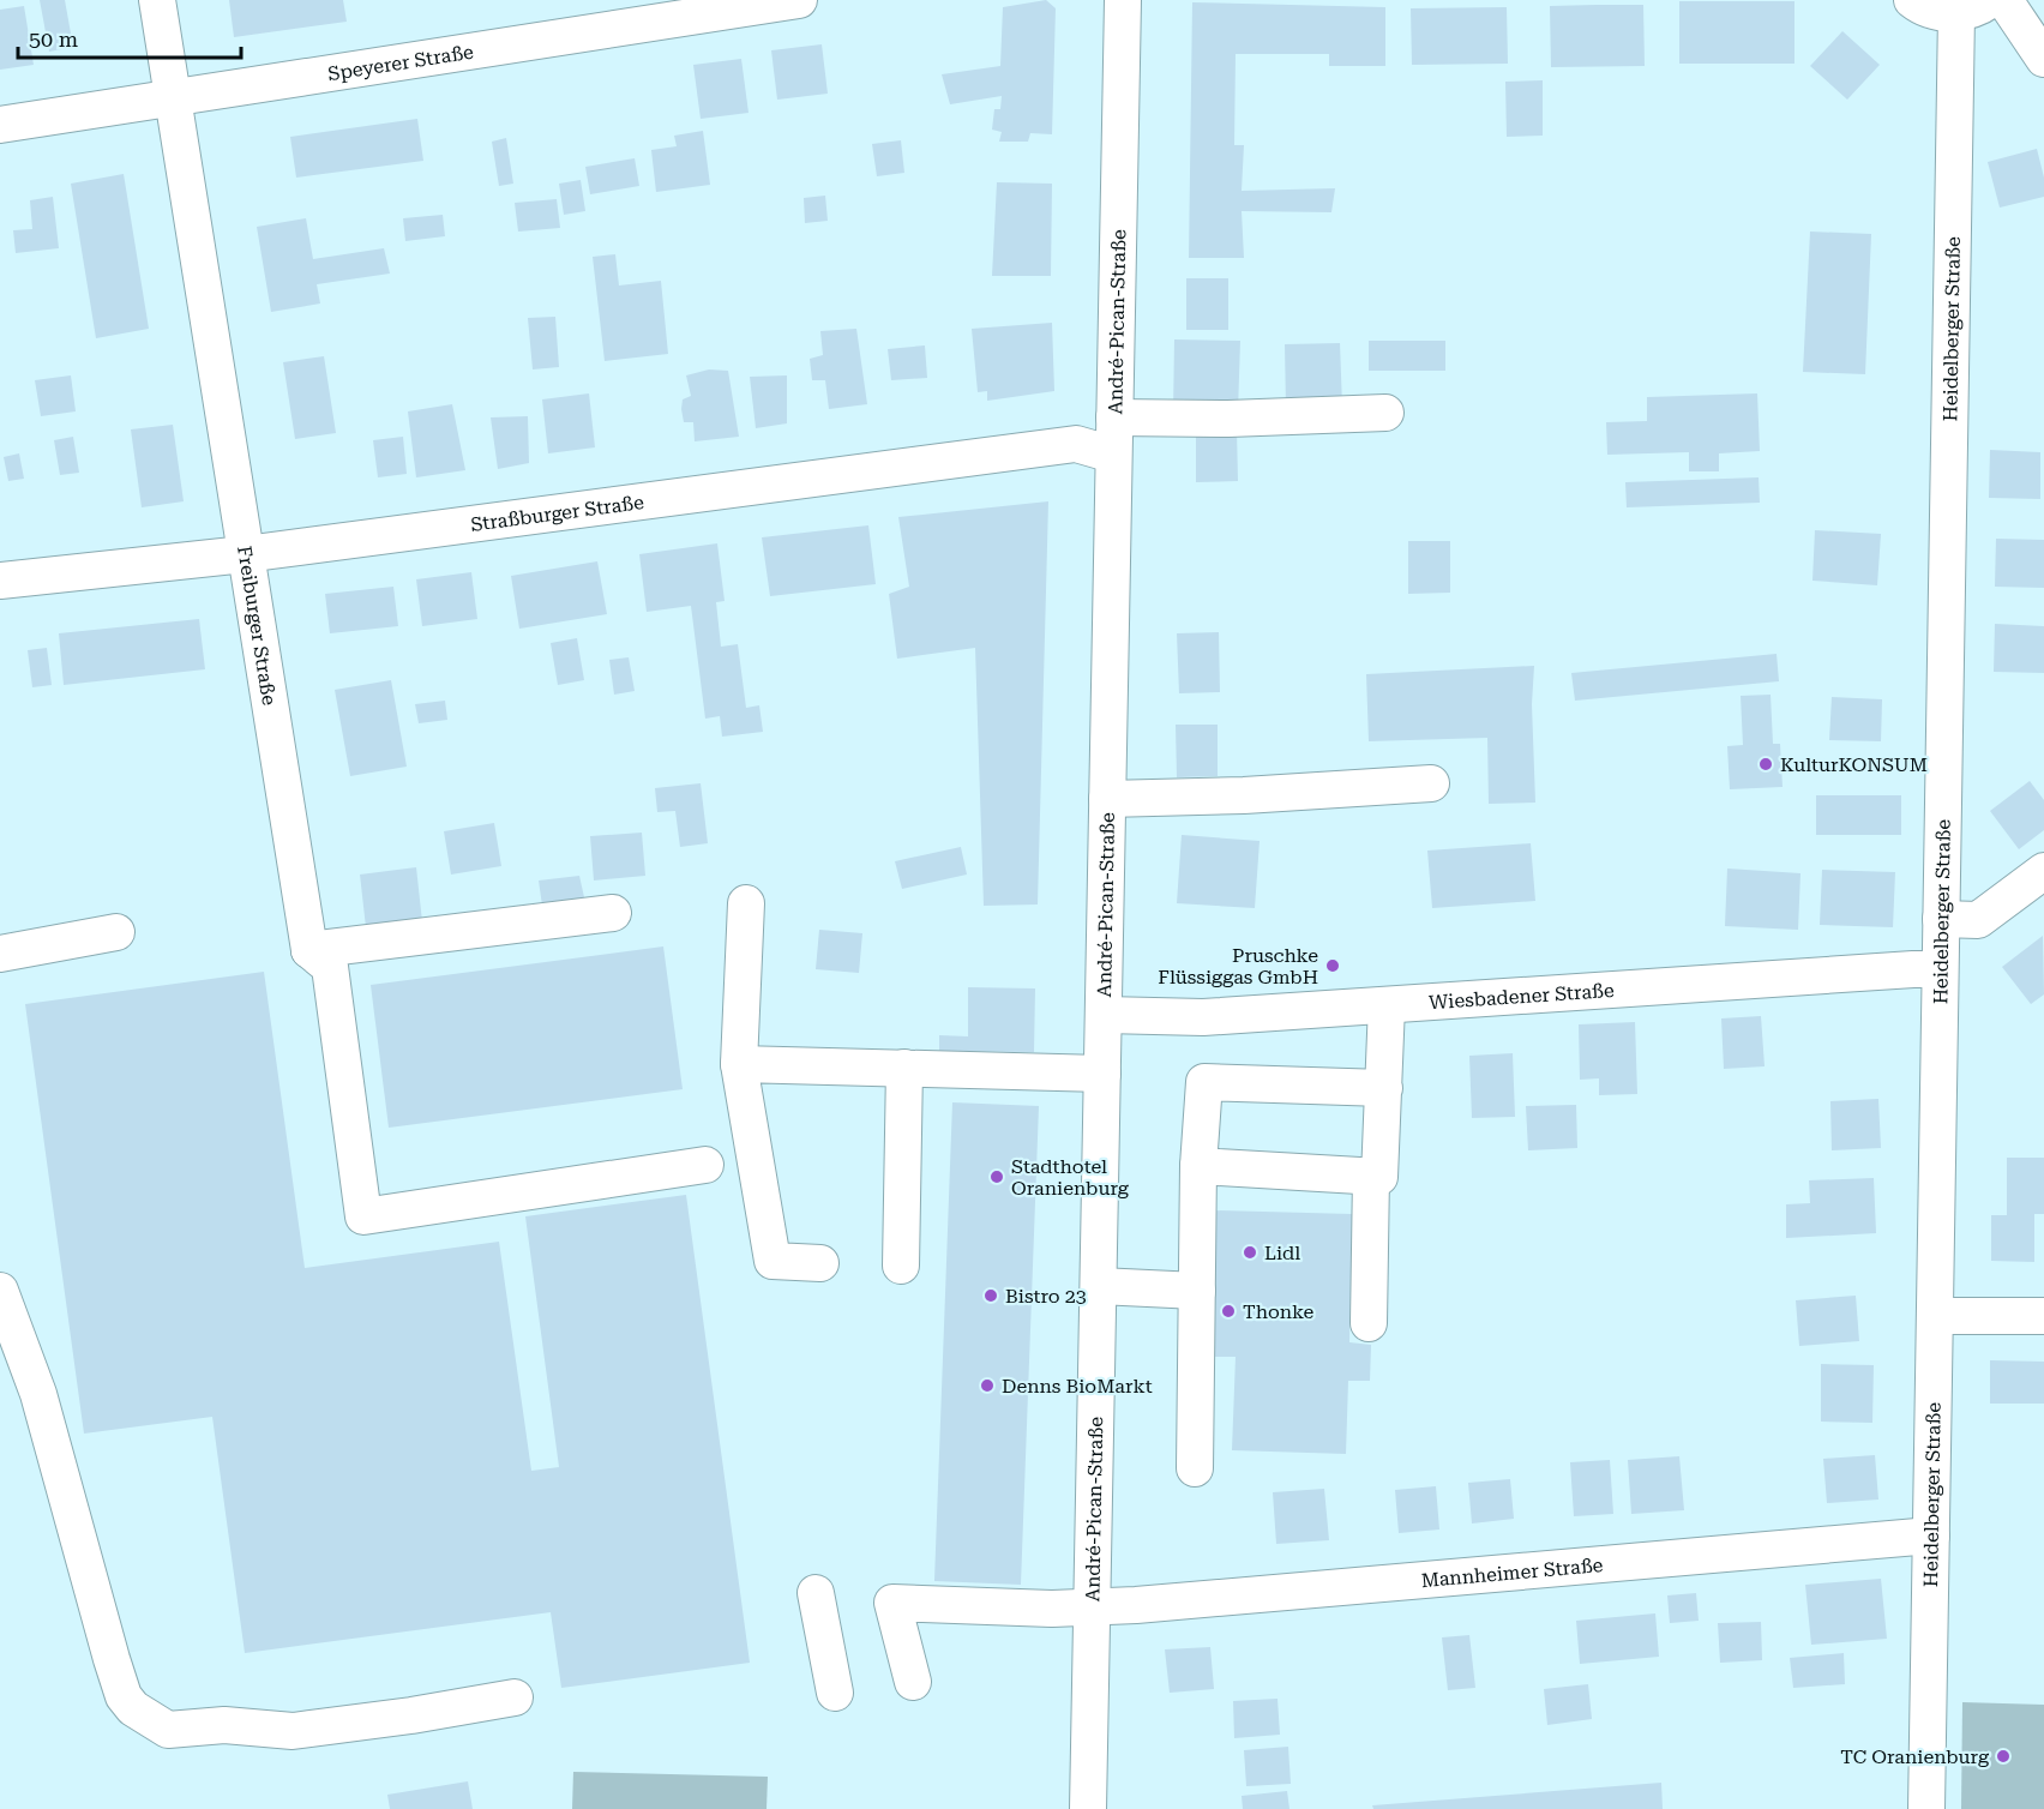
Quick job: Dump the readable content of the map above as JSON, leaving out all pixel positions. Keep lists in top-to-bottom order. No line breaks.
{"streets":{"street":["Speyerer Straße","André-Pican-Straße","Heidelberger Straße","Straßburger Straße","Freiburger Straße","Wiesbadener Straße","Mannheimer Straße"]},"crossings":[["Speyerer Straße","Freiburger Straße"],["André-Pican-Straße","Straßburger Straße"],["André-Pican-Straße","Wiesbadener Straße"],["André-Pican-Straße","Mannheimer Straße"],["Heidelberger Straße","Wiesbadener Straße"],["Heidelberger Straße","Mannheimer Straße"],["Straßburger Straße","Freiburger Straße"]],"places":["KulturKONSUM","Pruschke Flüssiggas GmbH","Stadthotel Oranienburg","Lidl","Bistro 23","Thonke","Denns BioMarkt","TC Oranienburg"],"scale_bar":"50 m"}
